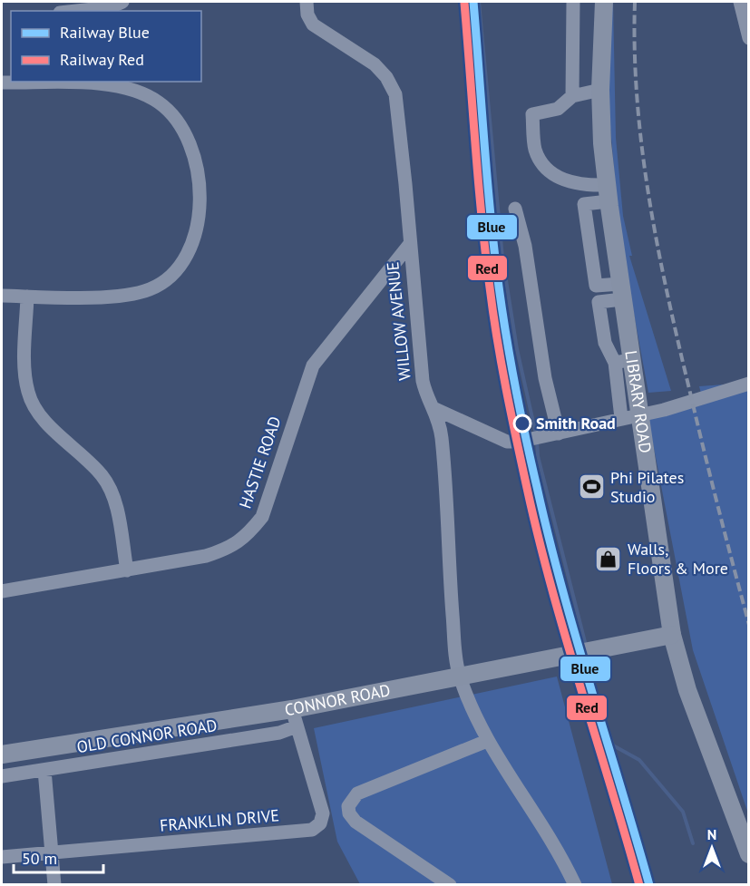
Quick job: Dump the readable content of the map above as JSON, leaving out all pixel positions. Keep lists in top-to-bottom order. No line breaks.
{"streets":{"main road":["LIBRARY ROAD","CONNOR ROAD"],"street":["WILLOW AVENUE","HASTIE ROAD","OLD CONNOR ROAD","FRANKLIN DRIVE"]},"crossings":[["WILLOW AVENUE","HASTIE ROAD"],["WILLOW AVENUE","CONNOR ROAD"],["LIBRARY ROAD","CONNOR ROAD"],["CONNOR ROAD","OLD CONNOR ROAD"],["CONNOR ROAD","FRANKLIN DRIVE"],["OLD CONNOR ROAD","FRANKLIN DRIVE"]],"places":{"other":["Smith Road"],"sports":["Phi Pilates Studio"],"shop":["Walls, Floors & More"]},"lines":["rail line Blue","rail line Red"],"legend":["Railway Blue","Railway Red"],"scale_bar":"50 m","north":"top"}
